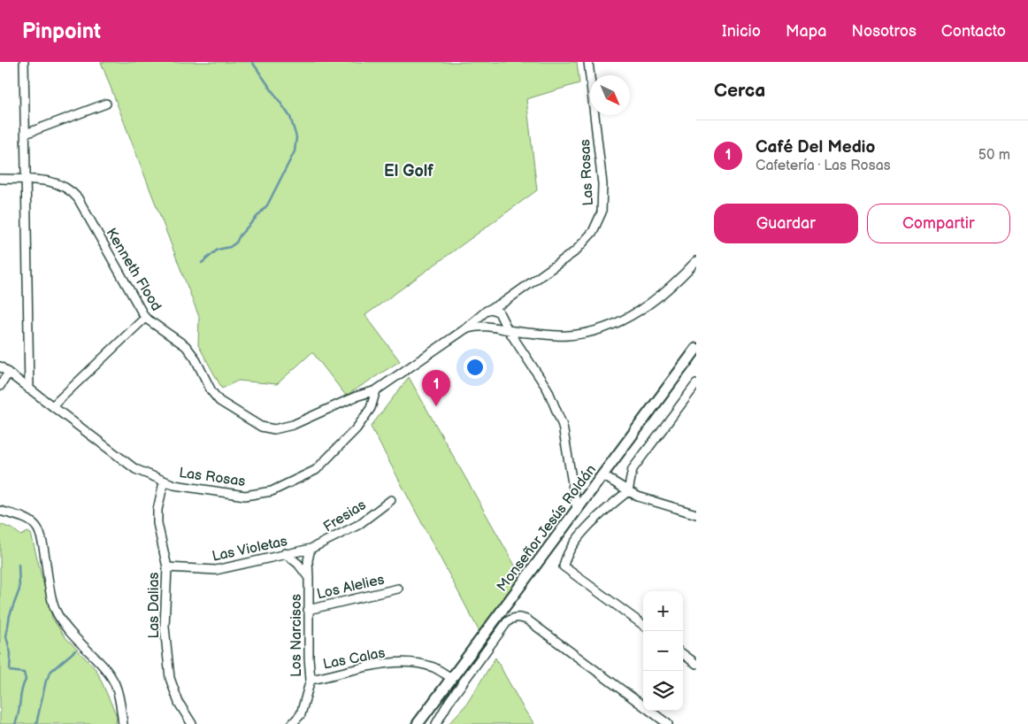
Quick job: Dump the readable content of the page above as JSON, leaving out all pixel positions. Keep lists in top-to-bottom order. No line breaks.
{"streets":{"street":["Las Rosas","Kenneth Flood","Fresias","Monseñor Jesús Roldán","Las Violetas","Los Alelies","Las Dalias","Los Narcisos","Las Calas"]},"crossings":[["Las Rosas","Kenneth Flood"],["Las Rosas","Las Dalias"],["Fresias","Las Violetas"],["Monseñor Jesús Roldán","Las Calas"],["Las Violetas","Las Dalias"],["Las Violetas","Los Narcisos"],["Los Alelies","Los Narcisos"],["Los Narcisos","Las Calas"]],"districts":["El Golf"],"north":"bottom right","page":{"header":"Pinpoint","nav":["Inicio","Mapa","Nosotros","Contacto"],"heading":"Cerca","list":[{"mark":"1","name":"Café Del Medio","note":"Cafetería · Las Rosas","value":"50 m"}],"buttons":["Guardar","Compartir"],"pins":"1","map_buttons":["+","−"]}}
